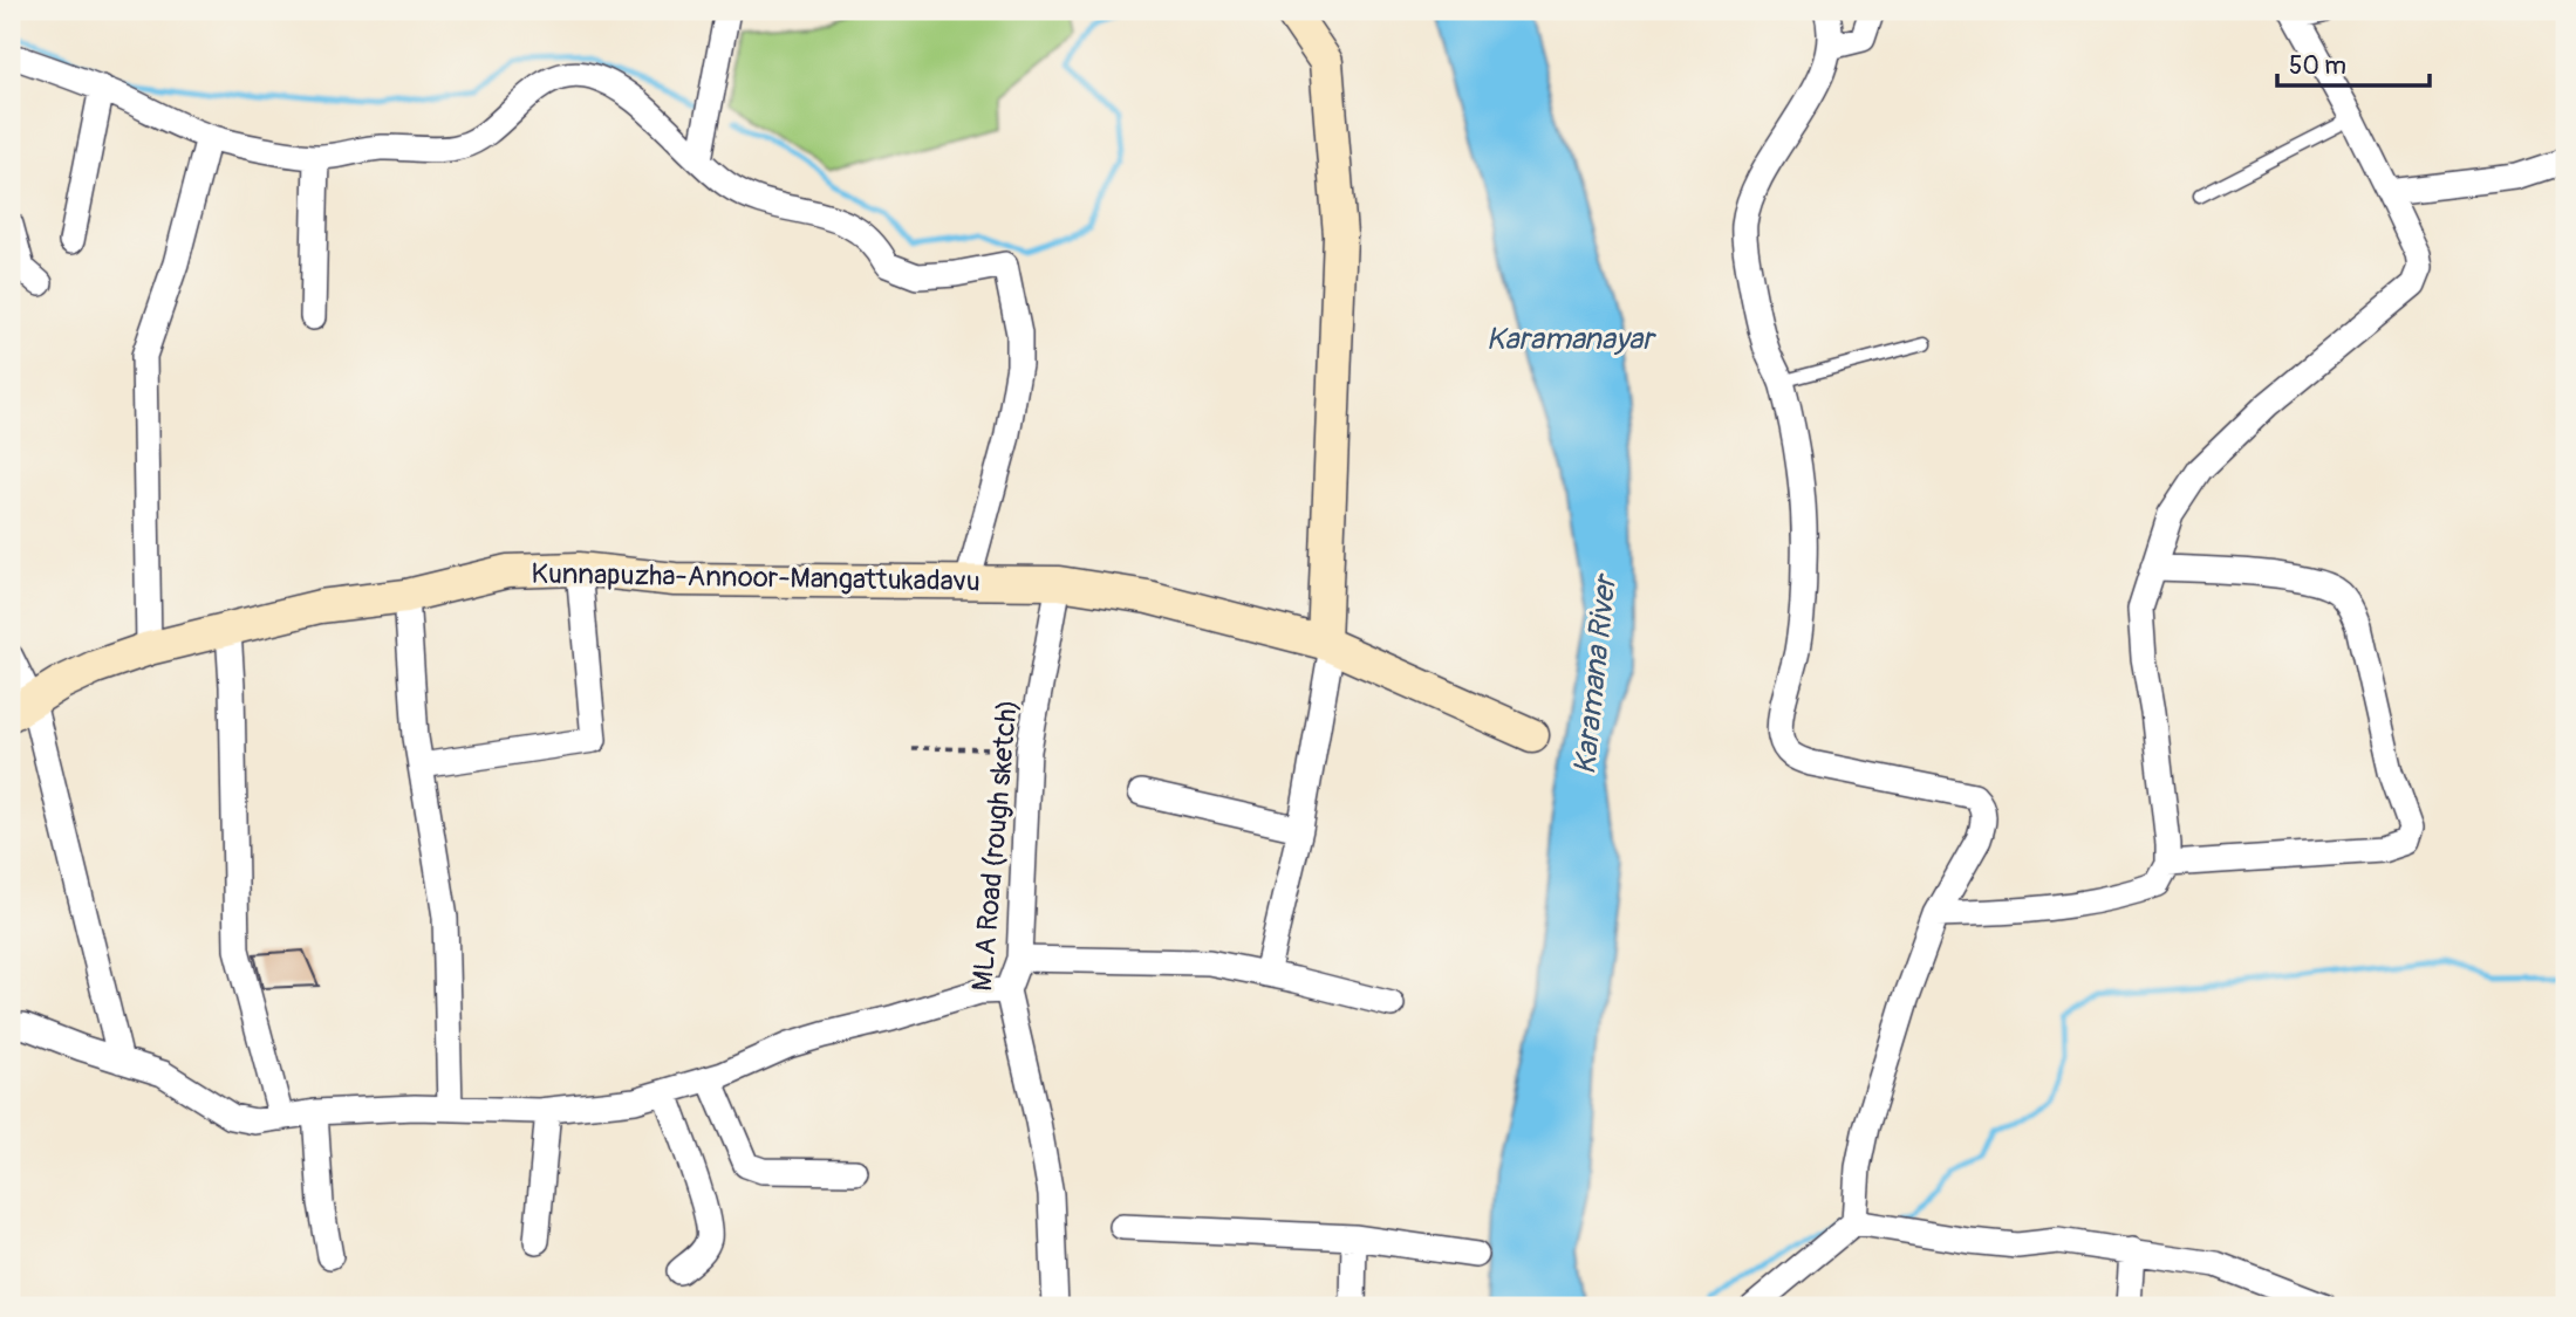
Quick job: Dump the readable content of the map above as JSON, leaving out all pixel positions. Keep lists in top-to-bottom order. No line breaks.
{"streets":{"street":["Kunnapuzha-Annoor-Mangattukadavu","MLA Road (rough sketch)"]},"crossings":[["Kunnapuzha-Annoor-Mangattukadavu","MLA Road (rough sketch)"]],"water":["Karamanayar","Karamana River"],"scale_bar":"50 m"}
